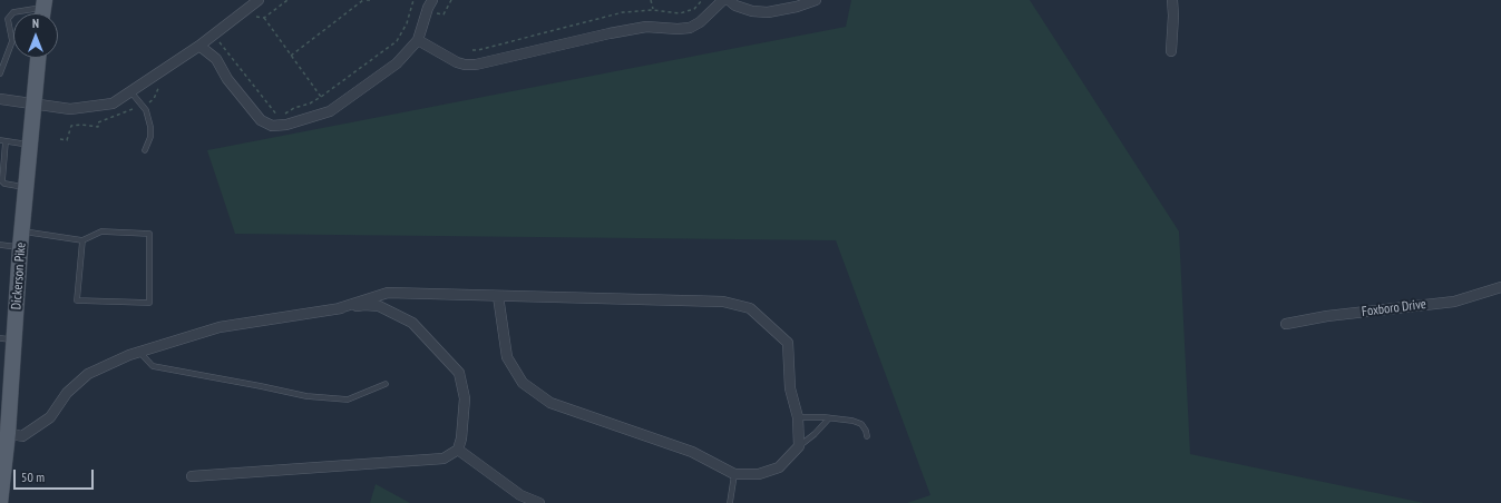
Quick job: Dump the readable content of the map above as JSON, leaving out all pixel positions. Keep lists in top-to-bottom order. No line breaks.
{"streets":{"main road":["Dickerson Pike"],"street":["Foxboro Drive"]},"scale_bar":"50 m","north":"top"}
